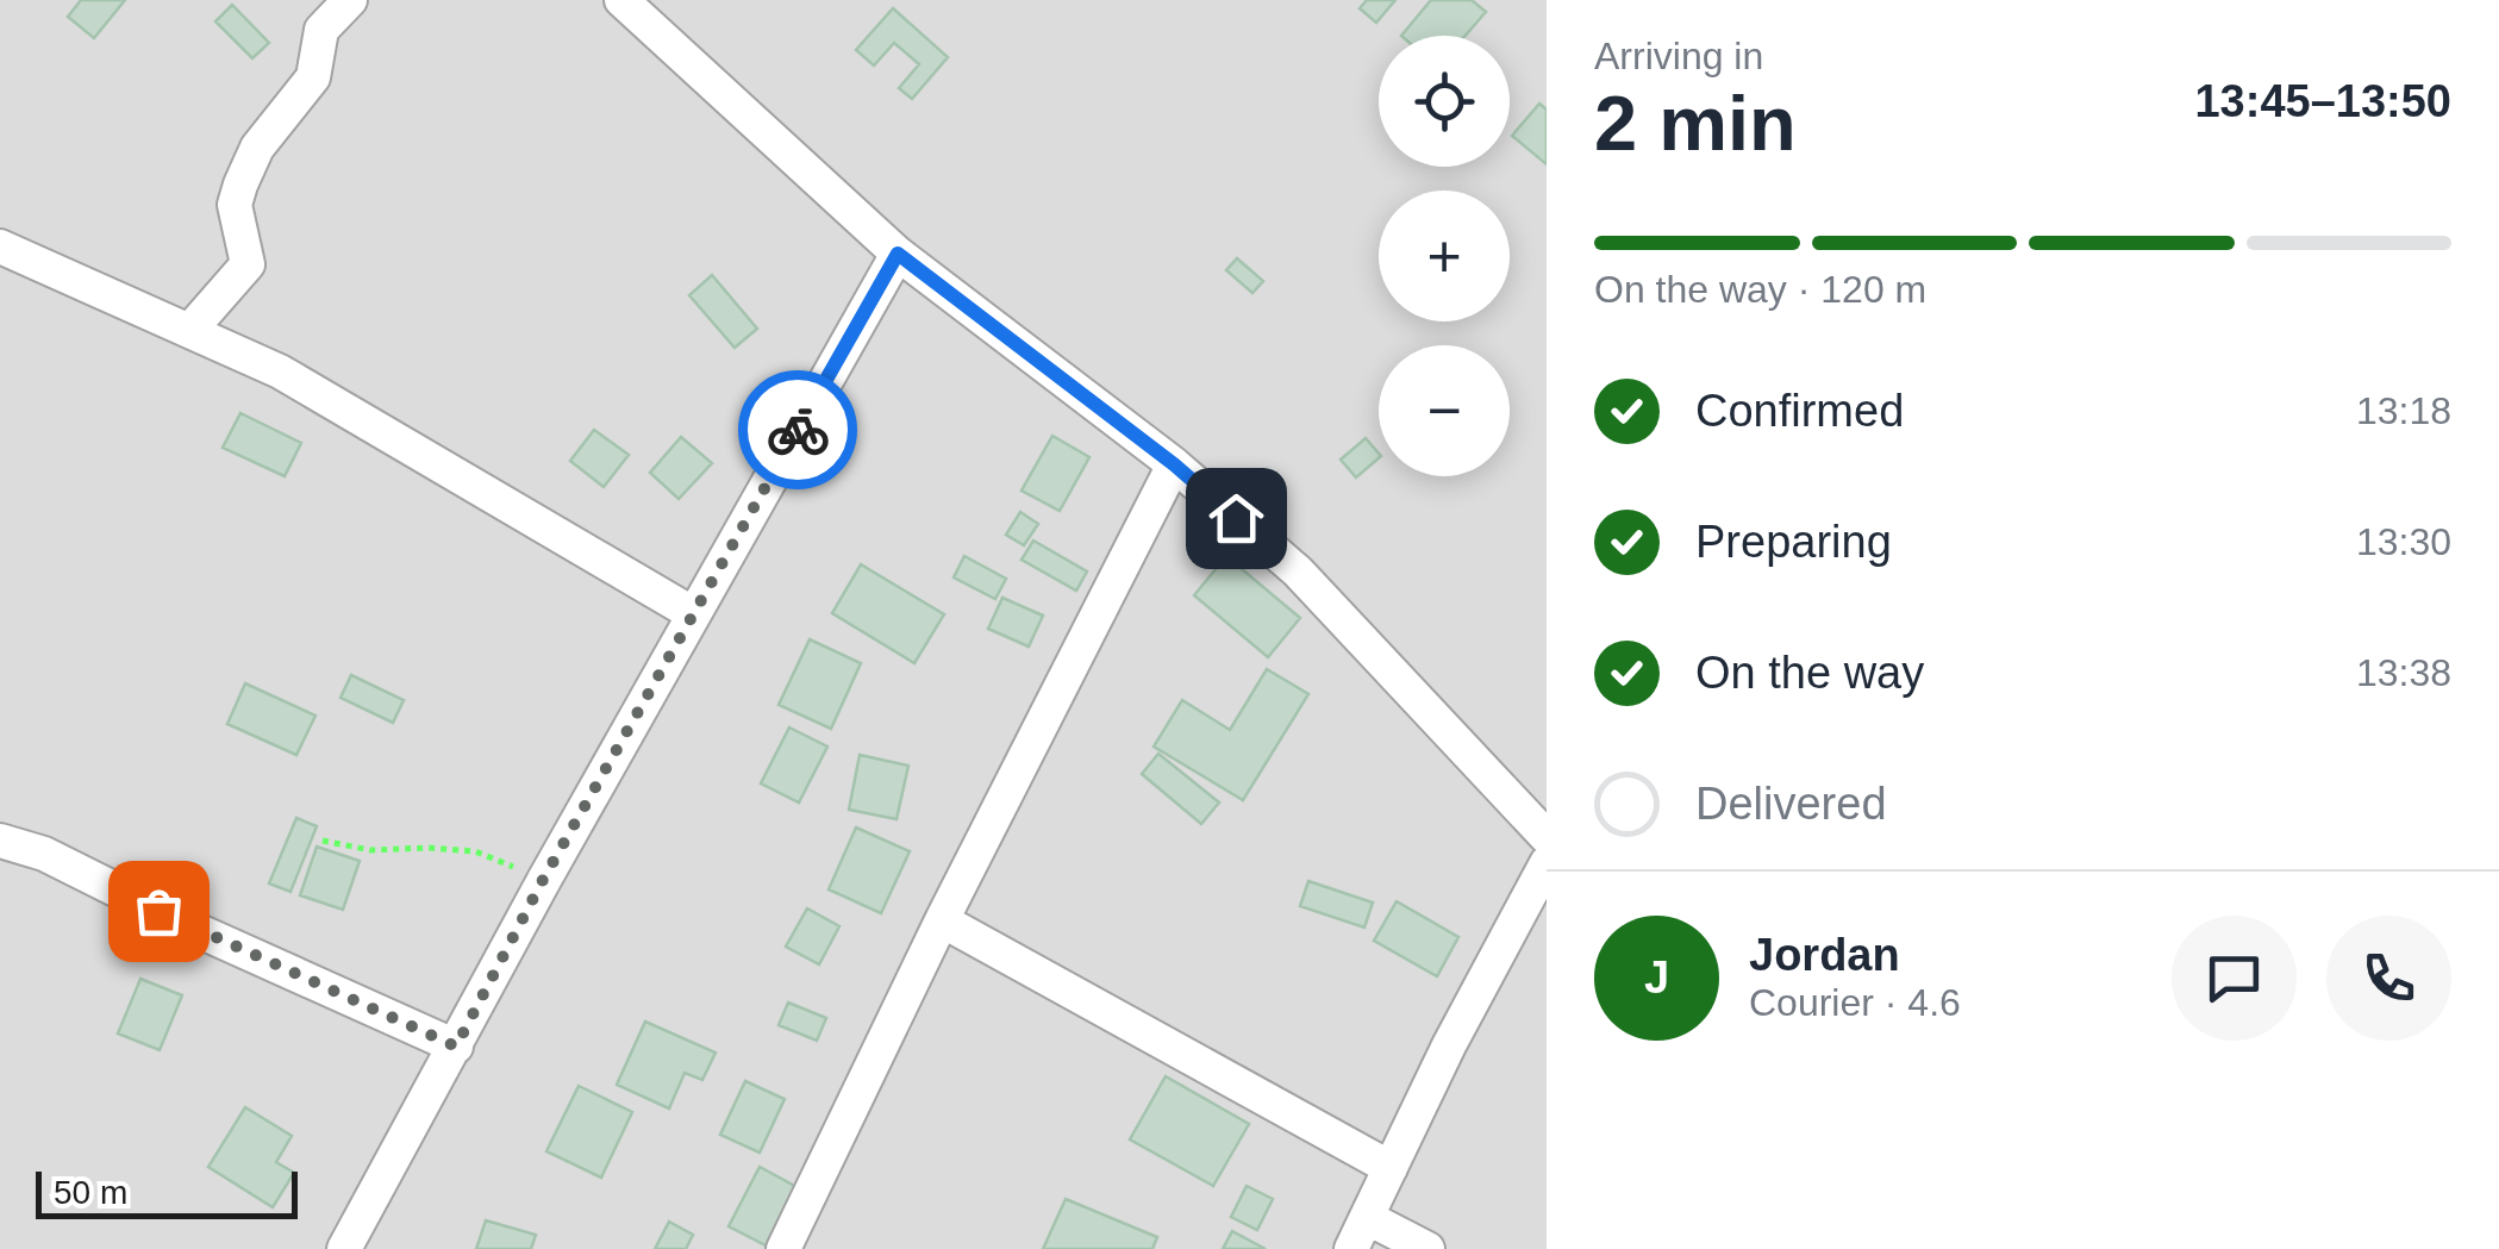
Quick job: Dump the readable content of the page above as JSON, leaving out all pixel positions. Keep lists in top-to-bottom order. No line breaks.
{"scale_bar":"50 m","page":{"heading":["2 min","Arriving in","13:45–13:50"],"panel":["Jordan","Courier · 4.6"],"map_buttons":["+","−"],"bar":"On the way · 120 m","list":[["Confirmed","13:18"],["Preparing","13:30"],["On the way","13:38"],"Delivered"],"round":"J","scale":"50 m"}}
